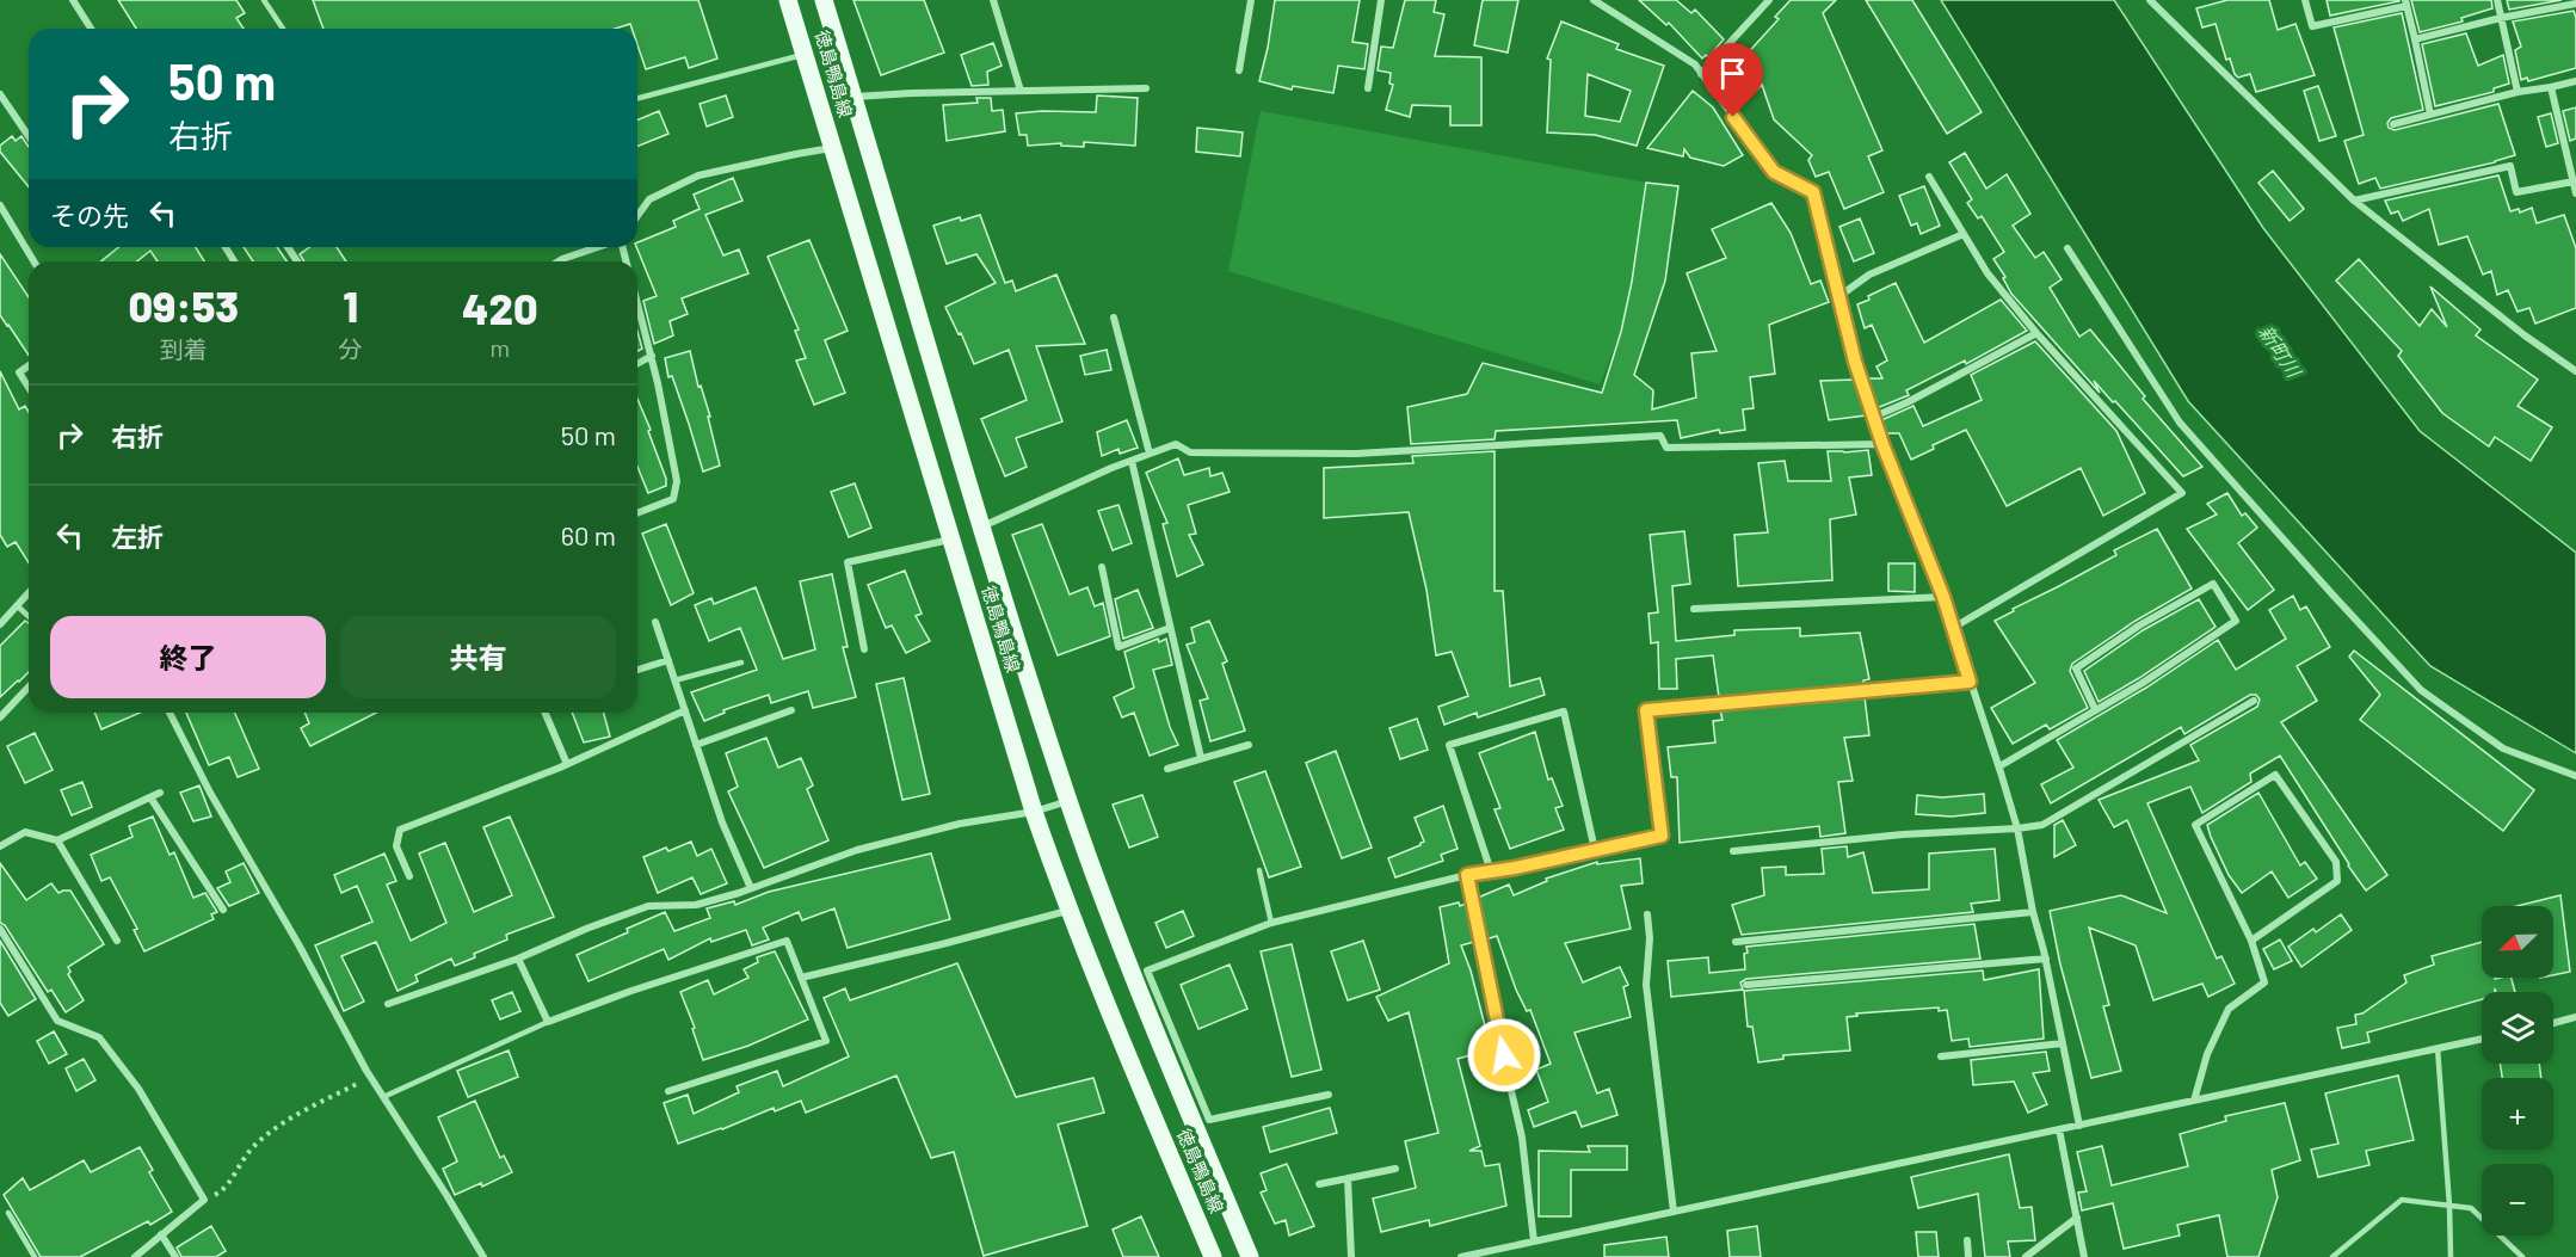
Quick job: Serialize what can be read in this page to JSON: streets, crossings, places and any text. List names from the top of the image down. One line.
{"streets":{"main road":["徳島鴨島線"]},"water":["新町川"],"north":"bottom left","page":{"turn":["50 m","右折"],"then":"その先","eta":["09:53","到着","1","分","420","m"],"list":[{"name":"右折","value":"50 m"},{"name":"左折","value":"60 m"}],"buttons":["終了","共有"],"map_buttons":["+","−"]}}
